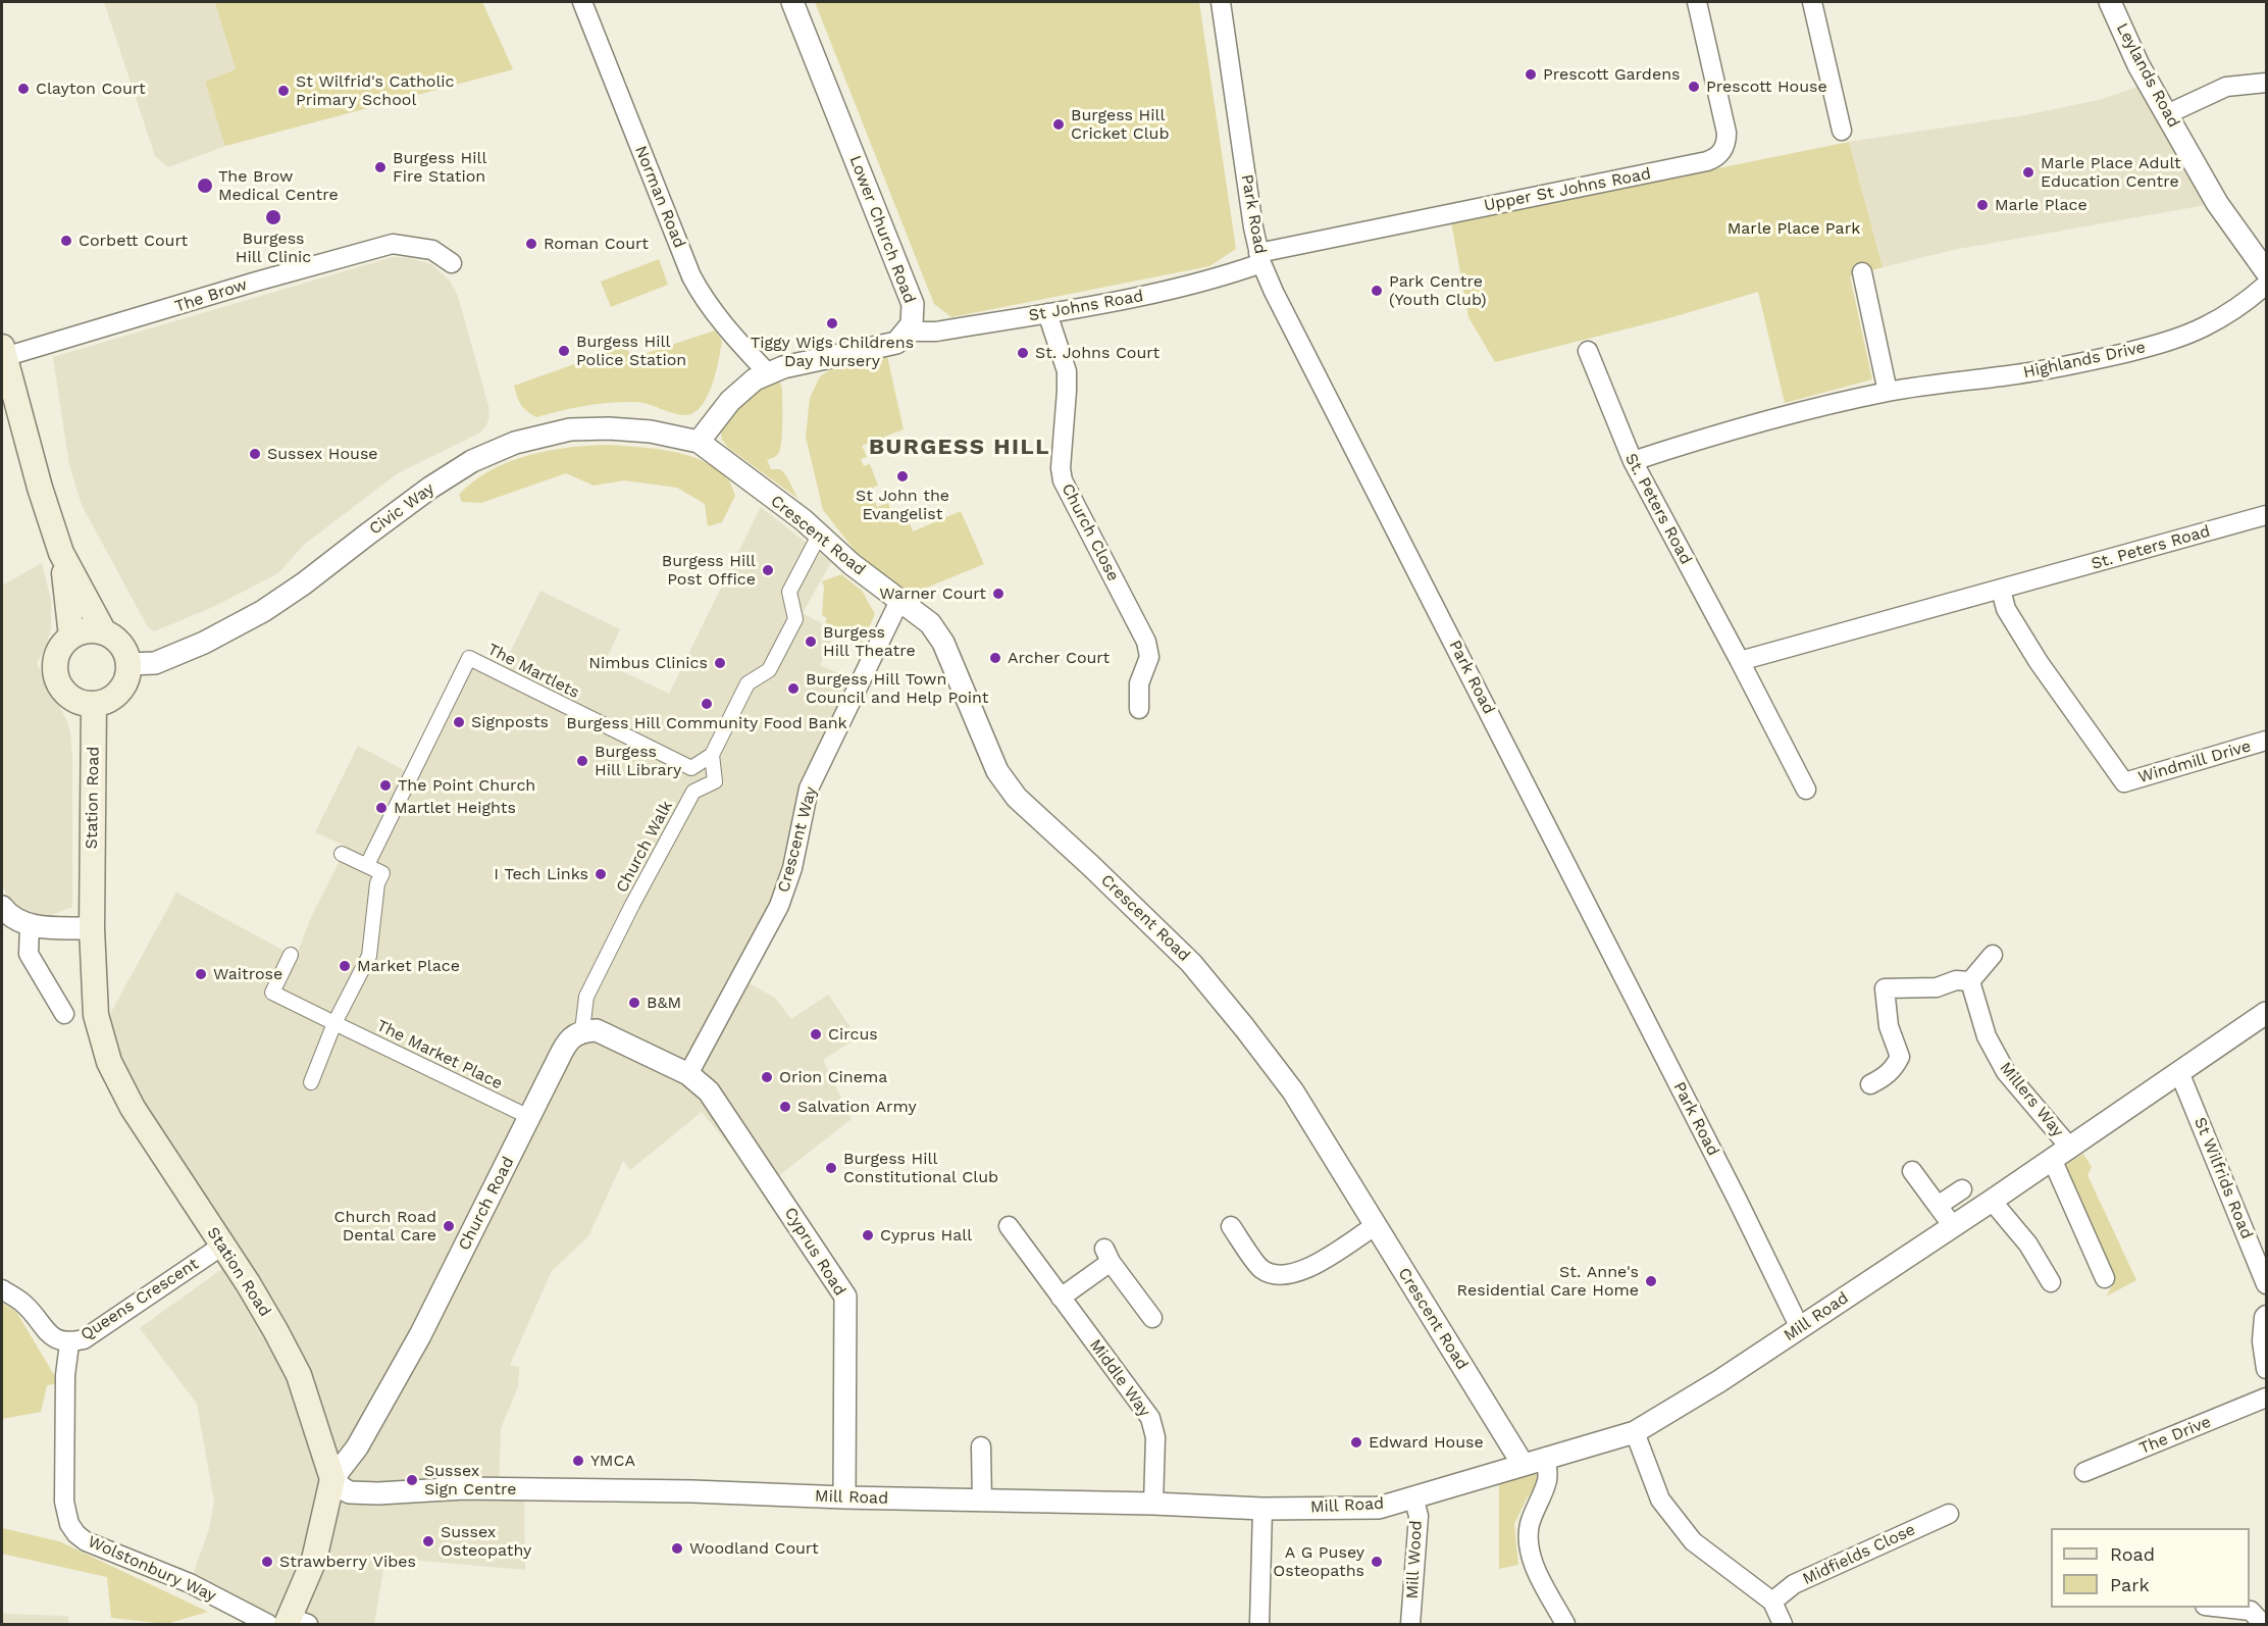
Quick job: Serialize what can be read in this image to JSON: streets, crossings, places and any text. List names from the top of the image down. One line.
{"streets":{"main road":["Station Road"],"street":["Leylands Road","Upper St Johns Road","Norman Road","Park Road","Lower Church Road","The Brow","St Johns Road","Highlands Drive","Civic Way","St. Peters Road","Church Close","Crescent Road","The Martlets","Windmill Drive","Crescent Way","Church Walk","The Market Place","Millers Way","St Wilfrids Road","Church Road","Cyprus Road","Queens Crescent","Mill Road","Middle Way","The Drive","Midfields Close","Mill Wood","Wolstonbury Way"]},"crossings":[["Upper St Johns Road","Park Road"],["Upper St Johns Road","St Johns Road"],["Park Road","St Johns Road"],["Park Road","Mill Road"],["Lower Church Road","St Johns Road"],["St Johns Road","Church Close"],["Highlands Drive","St. Peters Road"],["Civic Way","Crescent Road"],["Civic Way","Station Road"],["St. Peters Road","Windmill Drive"],["Crescent Road","Crescent Way"],["Crescent Road","Church Walk"],["Crescent Road","Mill Road"],["Station Road","Church Road"],["Station Road","Queens Crescent"],["Station Road","Mill Road"],["Crescent Way","Cyprus Road"],["Church Walk","Church Road"],["The Market Place","Church Road"],["Millers Way","Mill Road"],["St Wilfrids Road","Mill Road"],["Church Road","Mill Road"],["Cyprus Road","Mill Road"],["Queens Crescent","Wolstonbury Way"],["Mill Road","Middle Way"],["Mill Road","Mill Wood"]],"districts":["BURGESS HILL"],"parks":["Marle Place Park"],"places":["Prescott Gardens","Prescott House","Clayton Court","St Wilfrid's Catholic Primary School","Burgess Hill Cricket Club","Burgess Hill Fire Station","Marle Place Adult Education Centre","The Brow Medical Centre","Marle Place","Burgess Hill Clinic","Corbett Court","Roman Court","Park Centre (Youth Club)","Tiggy Wigs Childrens Day Nursery","Burgess Hill Police Station","St. Johns Court","Sussex House","St John the Evangelist","Burgess Hill Post Office","Warner Court","Burgess Hill Theatre","Archer Court","Nimbus Clinics","Burgess Hill Town Council and Help Point","Burgess Hill Community Food Bank","Signposts","Burgess Hill Library","The Point Church","Martlet Heights","I Tech Links","Market Place","Waitrose","B&M","Circus","Orion Cinema","Salvation Army","Burgess Hill Constitutional Club","Church Road Dental Care","Cyprus Hall","St. Anne's Residential Care Home","Edward House","YMCA","Sussex Sign Centre","Sussex Osteopathy","Woodland Court","Strawberry Vibes","A G Pusey Osteopaths"],"legend":["Road","Park"]}
